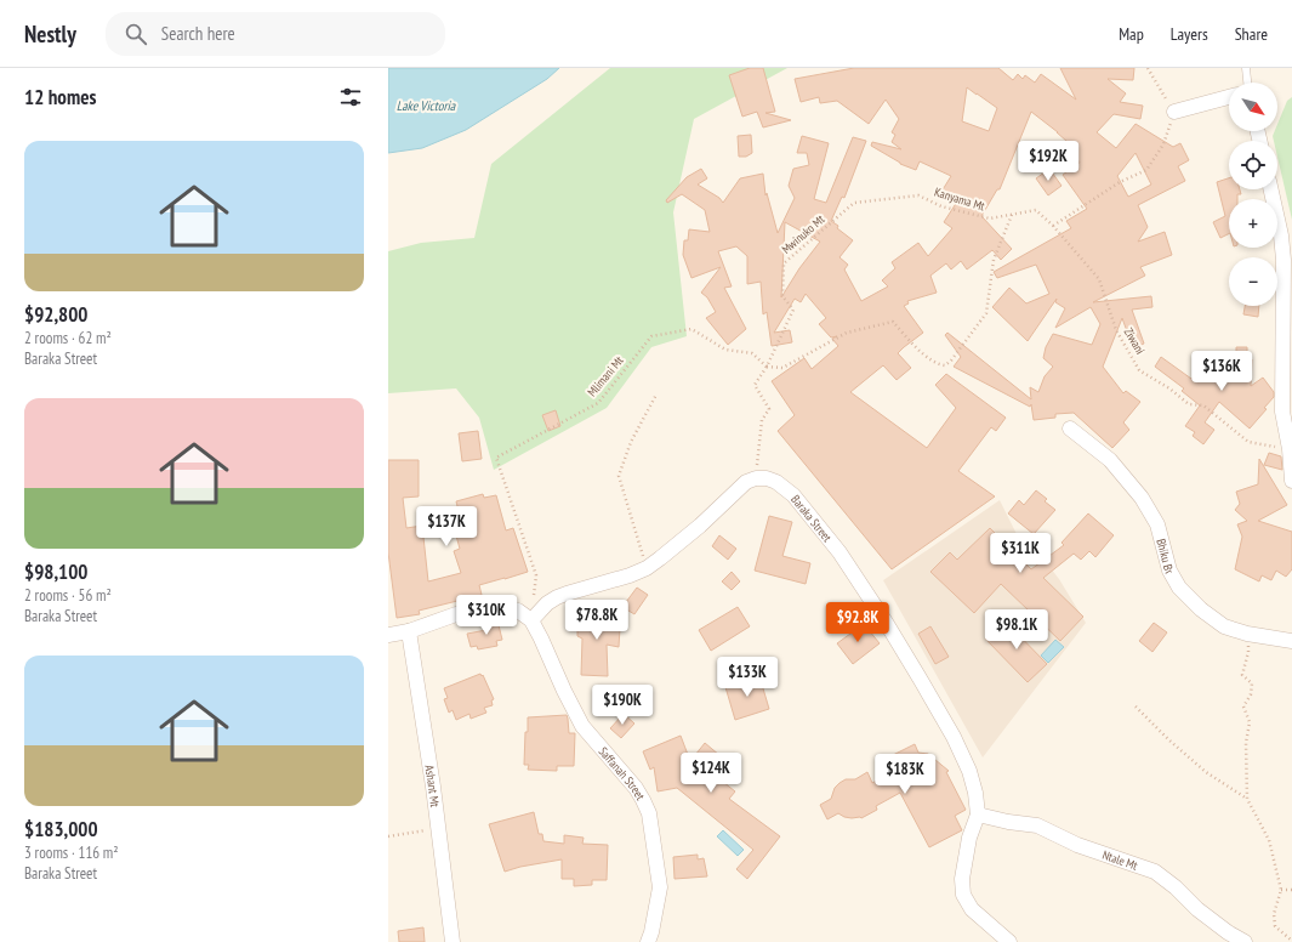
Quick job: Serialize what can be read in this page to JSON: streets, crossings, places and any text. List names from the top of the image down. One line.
{"streets":{"street":["Baraka Street","Bhiku Br","Saffanah Street","Ashant Mt","Ntale Mt"],"path":["Kanyama Mt","Mwinuko Mt","Ziwani","Mlimani Mt"]},"crossings":[["Kanyama Mt","Mwinuko Mt"],["Kanyama Mt","Ziwani"],["Mwinuko Mt","Mlimani Mt"],["Mlimani Mt","Saffanah Street"],["Baraka Street","Ntale Mt"]],"water":["Lake Victoria"],"north":"bottom right","page":{"header":"Nestly","search":"Search here","nav":["Map","Layers","Share"],"heading":"12 homes","map_buttons":["+","−"],"list":[{"name":"$92,800","note":"2 rooms · 62 m² · Baraka Street"},{"name":"$98,100","note":"2 rooms · 56 m² · Baraka Street"},{"name":"$183,000","note":"3 rooms · 116 m² · Baraka Street"}],"price":["$192K","$136K","$137K","$311K","$310K","$78.8K","$92.8K","$98.1K","$133K","$190K","$124K","$183K"]}}
